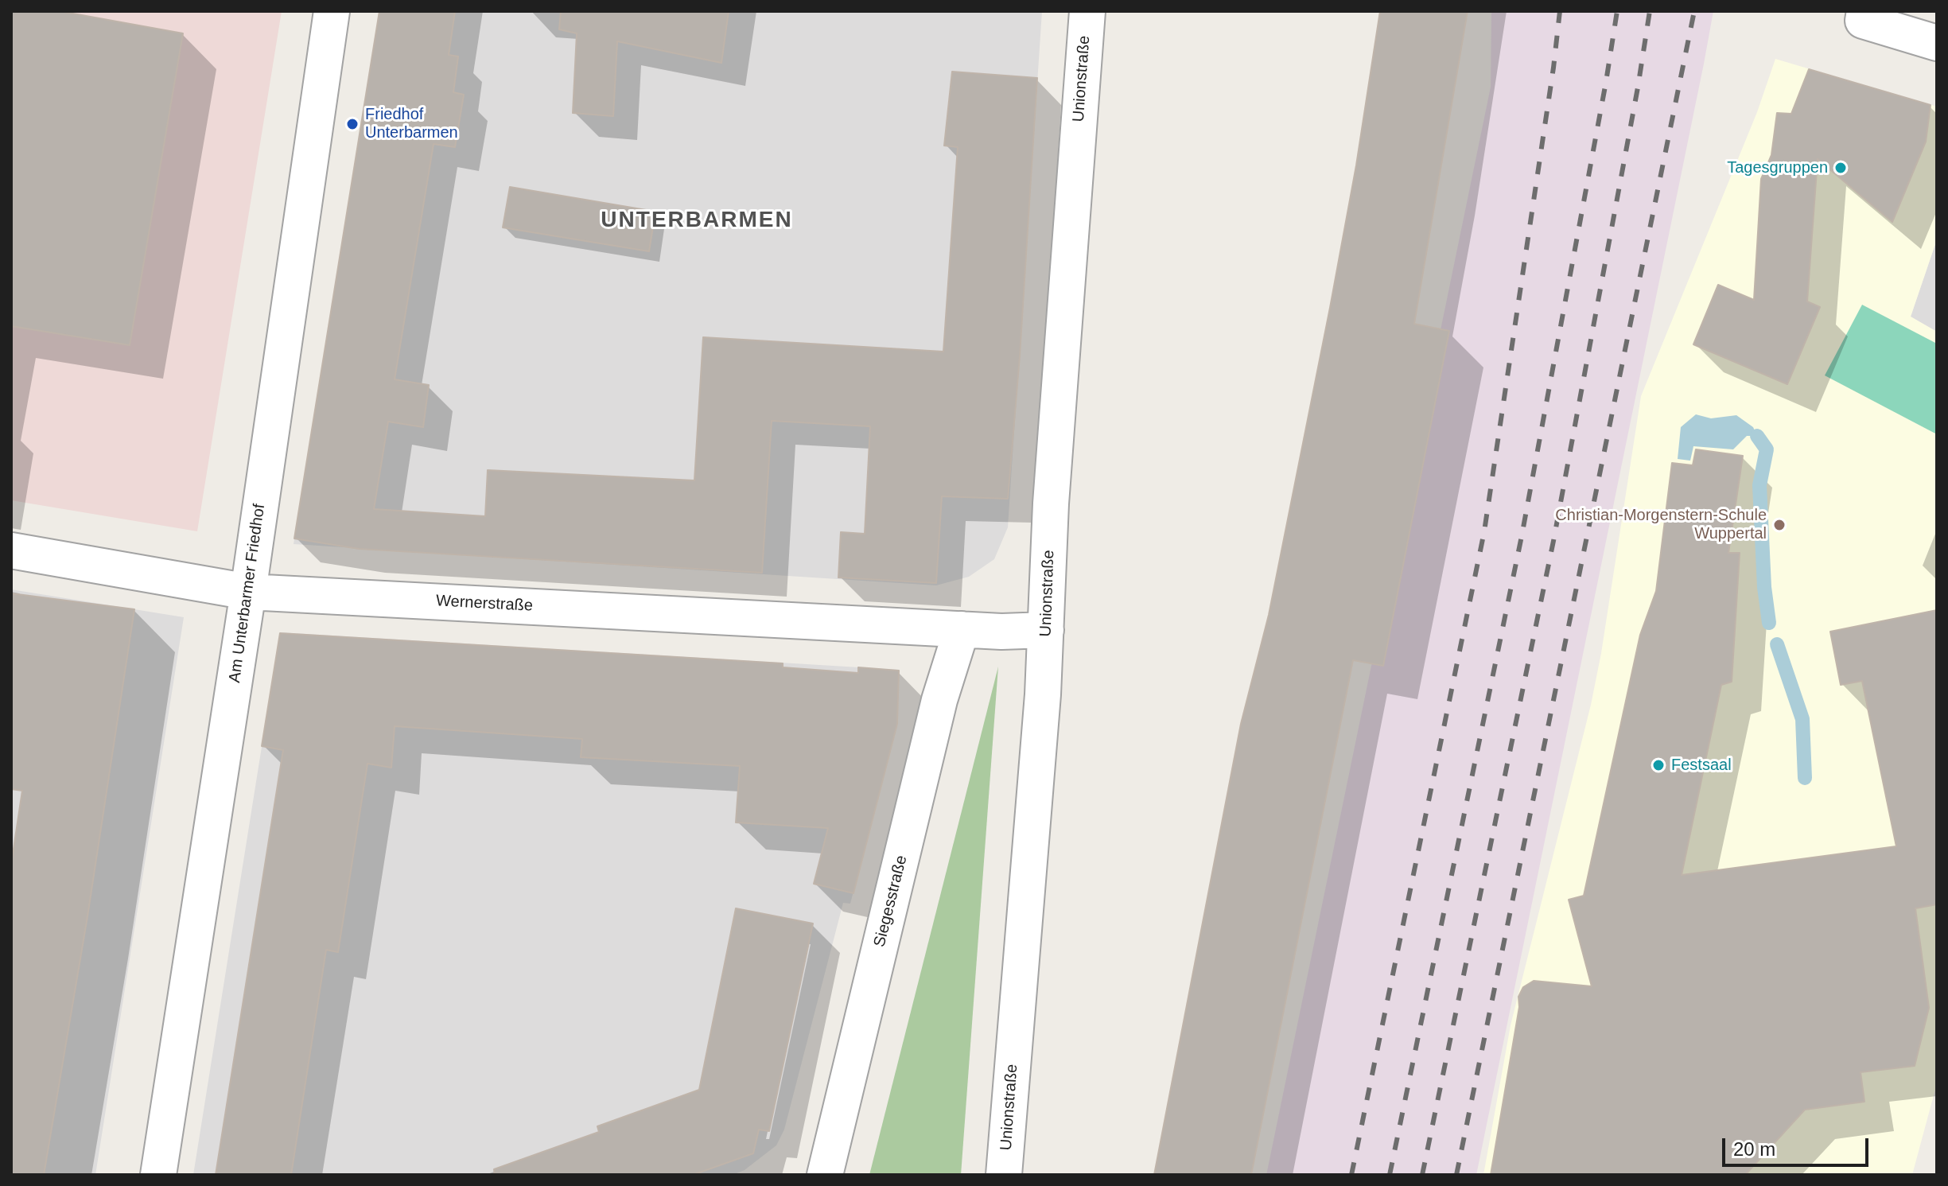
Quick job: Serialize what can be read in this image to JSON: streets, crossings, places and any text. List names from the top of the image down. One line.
{"streets":{"street":["Unionstraße","Am Unterbarmer Friedhof","Wernerstraße","Siegesstraße"]},"crossings":[["Unionstraße","Wernerstraße"],["Am Unterbarmer Friedhof","Wernerstraße"],["Wernerstraße","Siegesstraße"]],"districts":["UNTERBARMEN"],"places":["Friedhof Unterbarmen","Tagesgruppen","Christian-Morgenstern-Schule Wuppertal","Festsaal"],"scale_bar":"20 m"}
